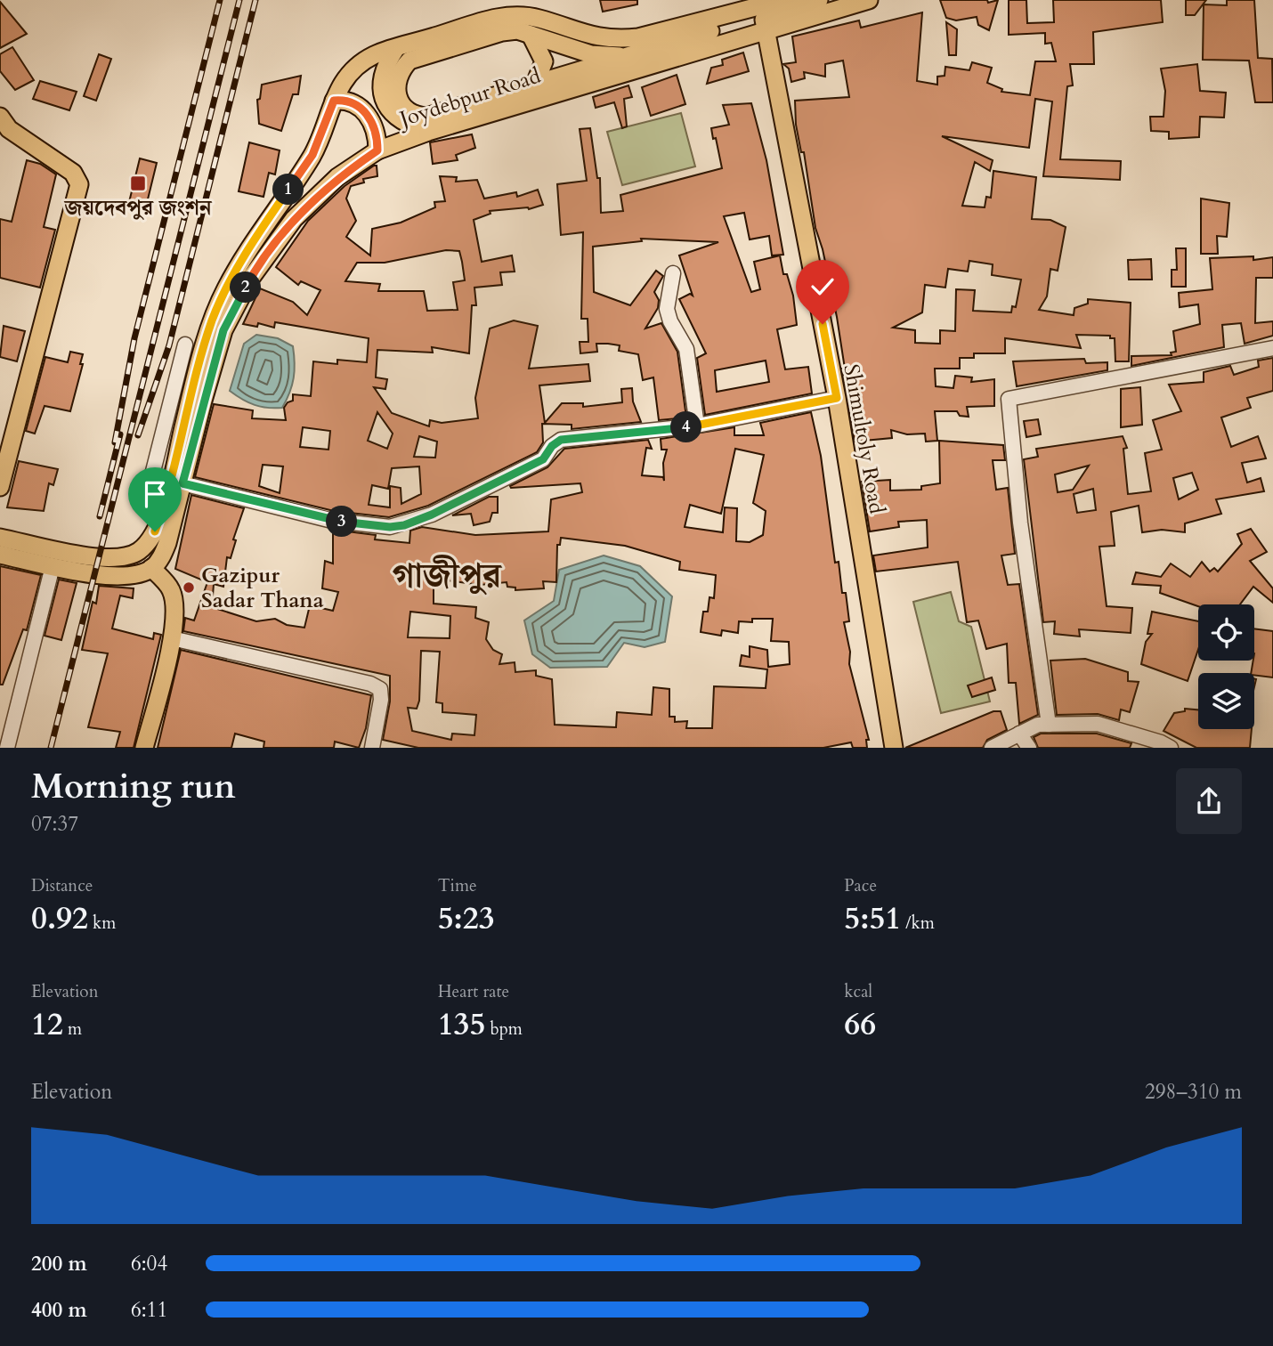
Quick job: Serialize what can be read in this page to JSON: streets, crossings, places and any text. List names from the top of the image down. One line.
{"streets":{"main road":["Joydebpur Road","Shimultoly Road"]},"crossings":[["Joydebpur Road","Shimultoly Road"]],"districts":["গাজীপুর"],"places":{"transit":["জয়দেবপুর জংশন"],"other":["Gazipur Sadar Thana"]},"page":{"pins":["1","2","4","3"],"heading":["Morning run","07:37"],"stats":[["Distance","0.92 km"],["Time","5:23"],["Pace","5:51 /km"],["Elevation","12 m"],["Heart rate","135 bpm"],["kcal","66"]],"chart":["Elevation","298–310 m"],"list":[{"name":"200 m","note":"6:04"},{"name":"400 m","note":"6:11"}]}}
